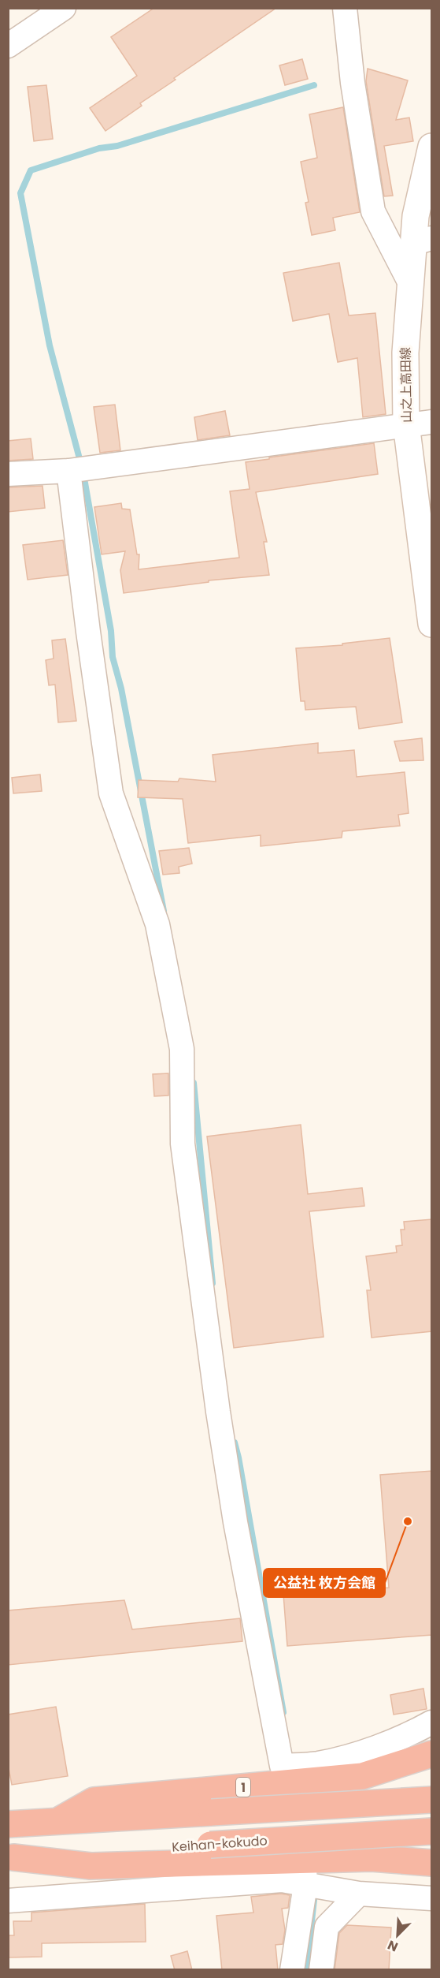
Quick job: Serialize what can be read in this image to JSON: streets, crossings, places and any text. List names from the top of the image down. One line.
{"streets":{"highway":["1","Keihan-kokudo"],"street":["山之上高田線"]},"places":["公益社 枚方会館"],"north":"bottom left"}
